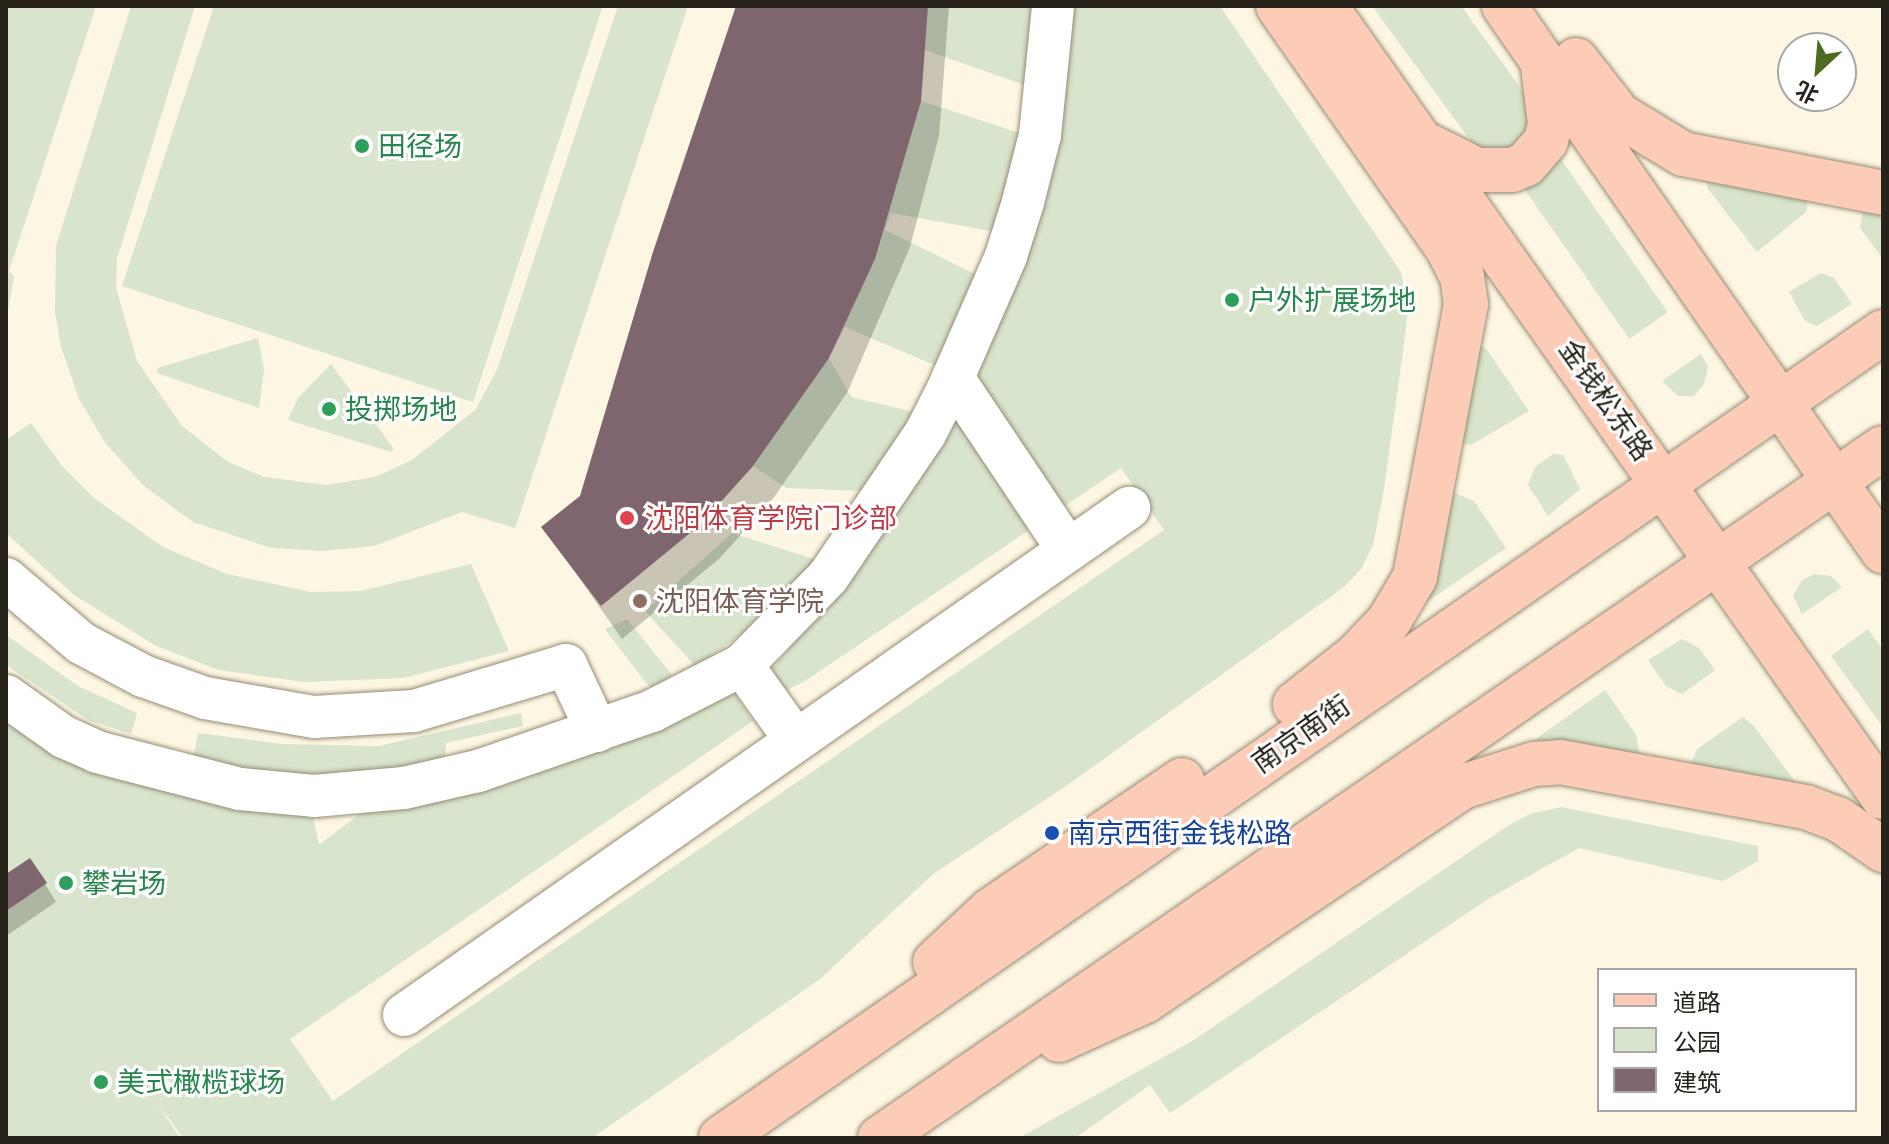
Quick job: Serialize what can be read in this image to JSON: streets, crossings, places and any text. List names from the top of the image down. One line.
{"streets":{"main road":["金钱松东路","南京南街"]},"crossings":[["金钱松东路","南京南街"]],"places":["田径场","户外扩展场地","投掷场地","沈阳体育学院门诊部","沈阳体育学院","南京西街金钱松路","攀岩场","美式橄榄球场"],"legend":["道路","公园","建筑"],"north":"bottom left"}
